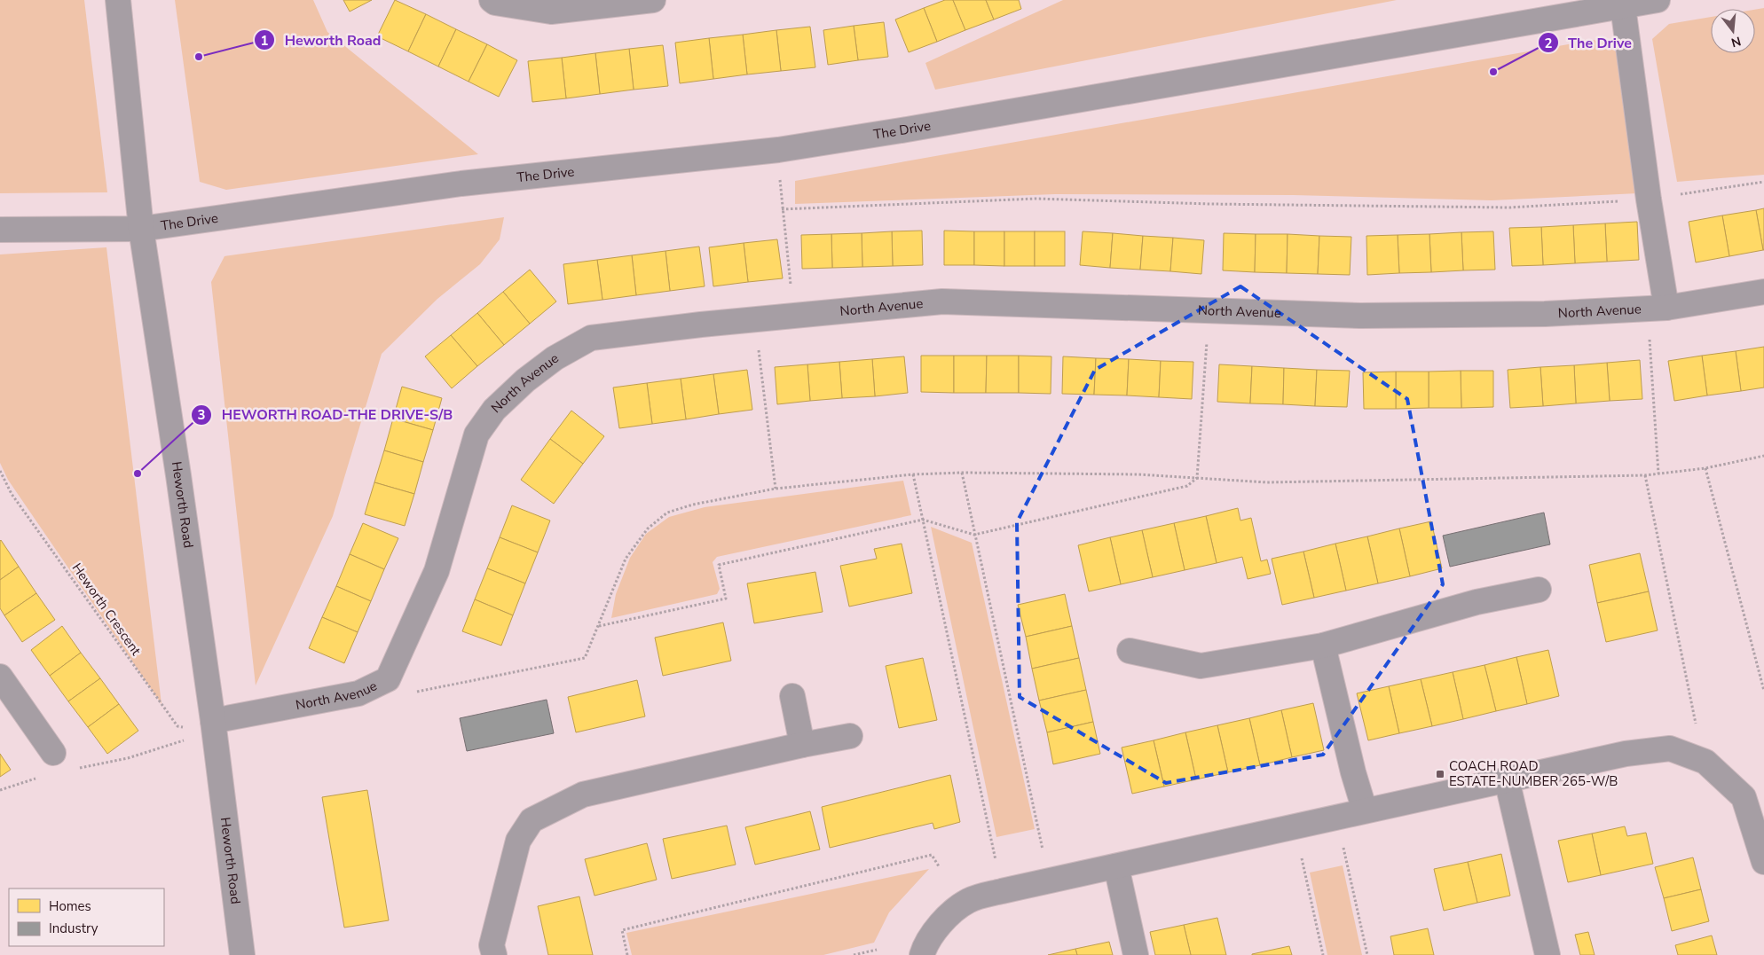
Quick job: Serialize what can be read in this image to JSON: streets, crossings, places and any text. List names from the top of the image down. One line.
{"streets":{"street":["The Drive","North Avenue","Heworth Road"],"path":["Heworth Crescent"]},"crossings":[["The Drive","Heworth Road"],["North Avenue","Heworth Road"],["North Avenue","Heworth Crescent"],["Heworth Road","Heworth Crescent"]],"places":{"other":["Heworth Road","The Drive","HEWORTH ROAD-THE DRIVE-S/B"],"transit":["COACH ROAD ESTATE-NUMBER 265-W/B"]},"legend":["Homes","Industry"],"north":"bottom"}
